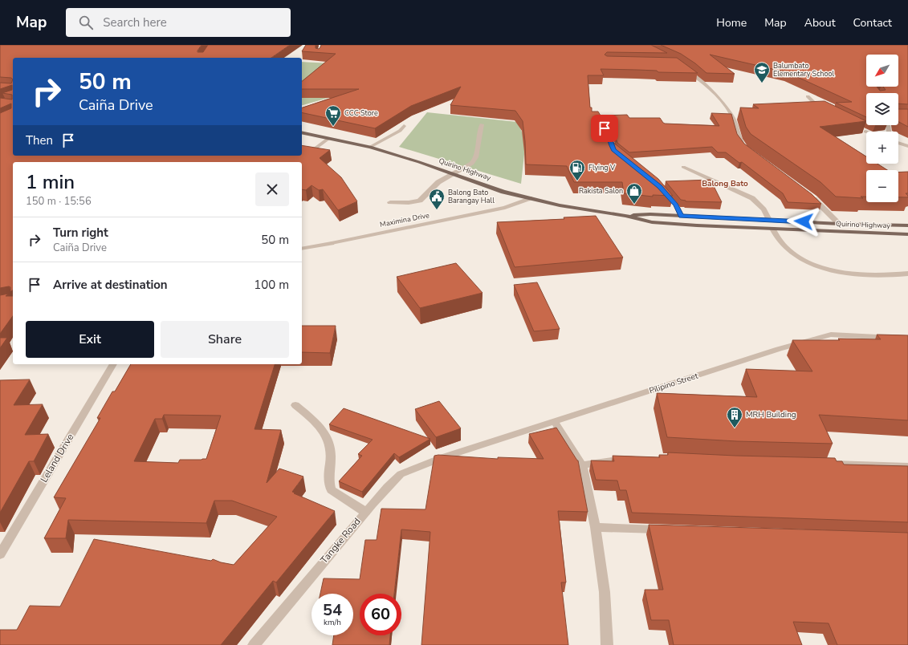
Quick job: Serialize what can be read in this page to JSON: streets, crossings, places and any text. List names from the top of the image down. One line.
{"streets":{"main road":["Quirino Highway"],"street":["Maximina Drive","Pilipino Street","Leland Drive","Tangke Road"]},"crossings":[["Quirino Highway","Maximina Drive"],["Pilipino Street","Tangke Road"]],"districts":["Balong Bato"],"places":{"school or university":["Balumbato Elementary School"],"supermarket":["CCC Store"],"fuel station":["Flying V"],"shop":["Rakista Salon"],"public building":["Balong Bato Barangay Hall"],"building":["MRH Building"]},"north":"bottom left","page":{"header":"Map","search":"Search here","nav":["Home","Map","About","Contact"],"map_buttons":["+","−"],"turn":["50 m","Caiña Drive"],"then":"Then","heading":["1 min","150 m · 15:56"],"list":[{"name":"Turn right","note":"Caiña Drive","value":"50 m"},{"name":"Arrive at destination","value":"100 m"}],"buttons":["Exit","Share"],"speed":"54 km/h","limit":"60"}}
